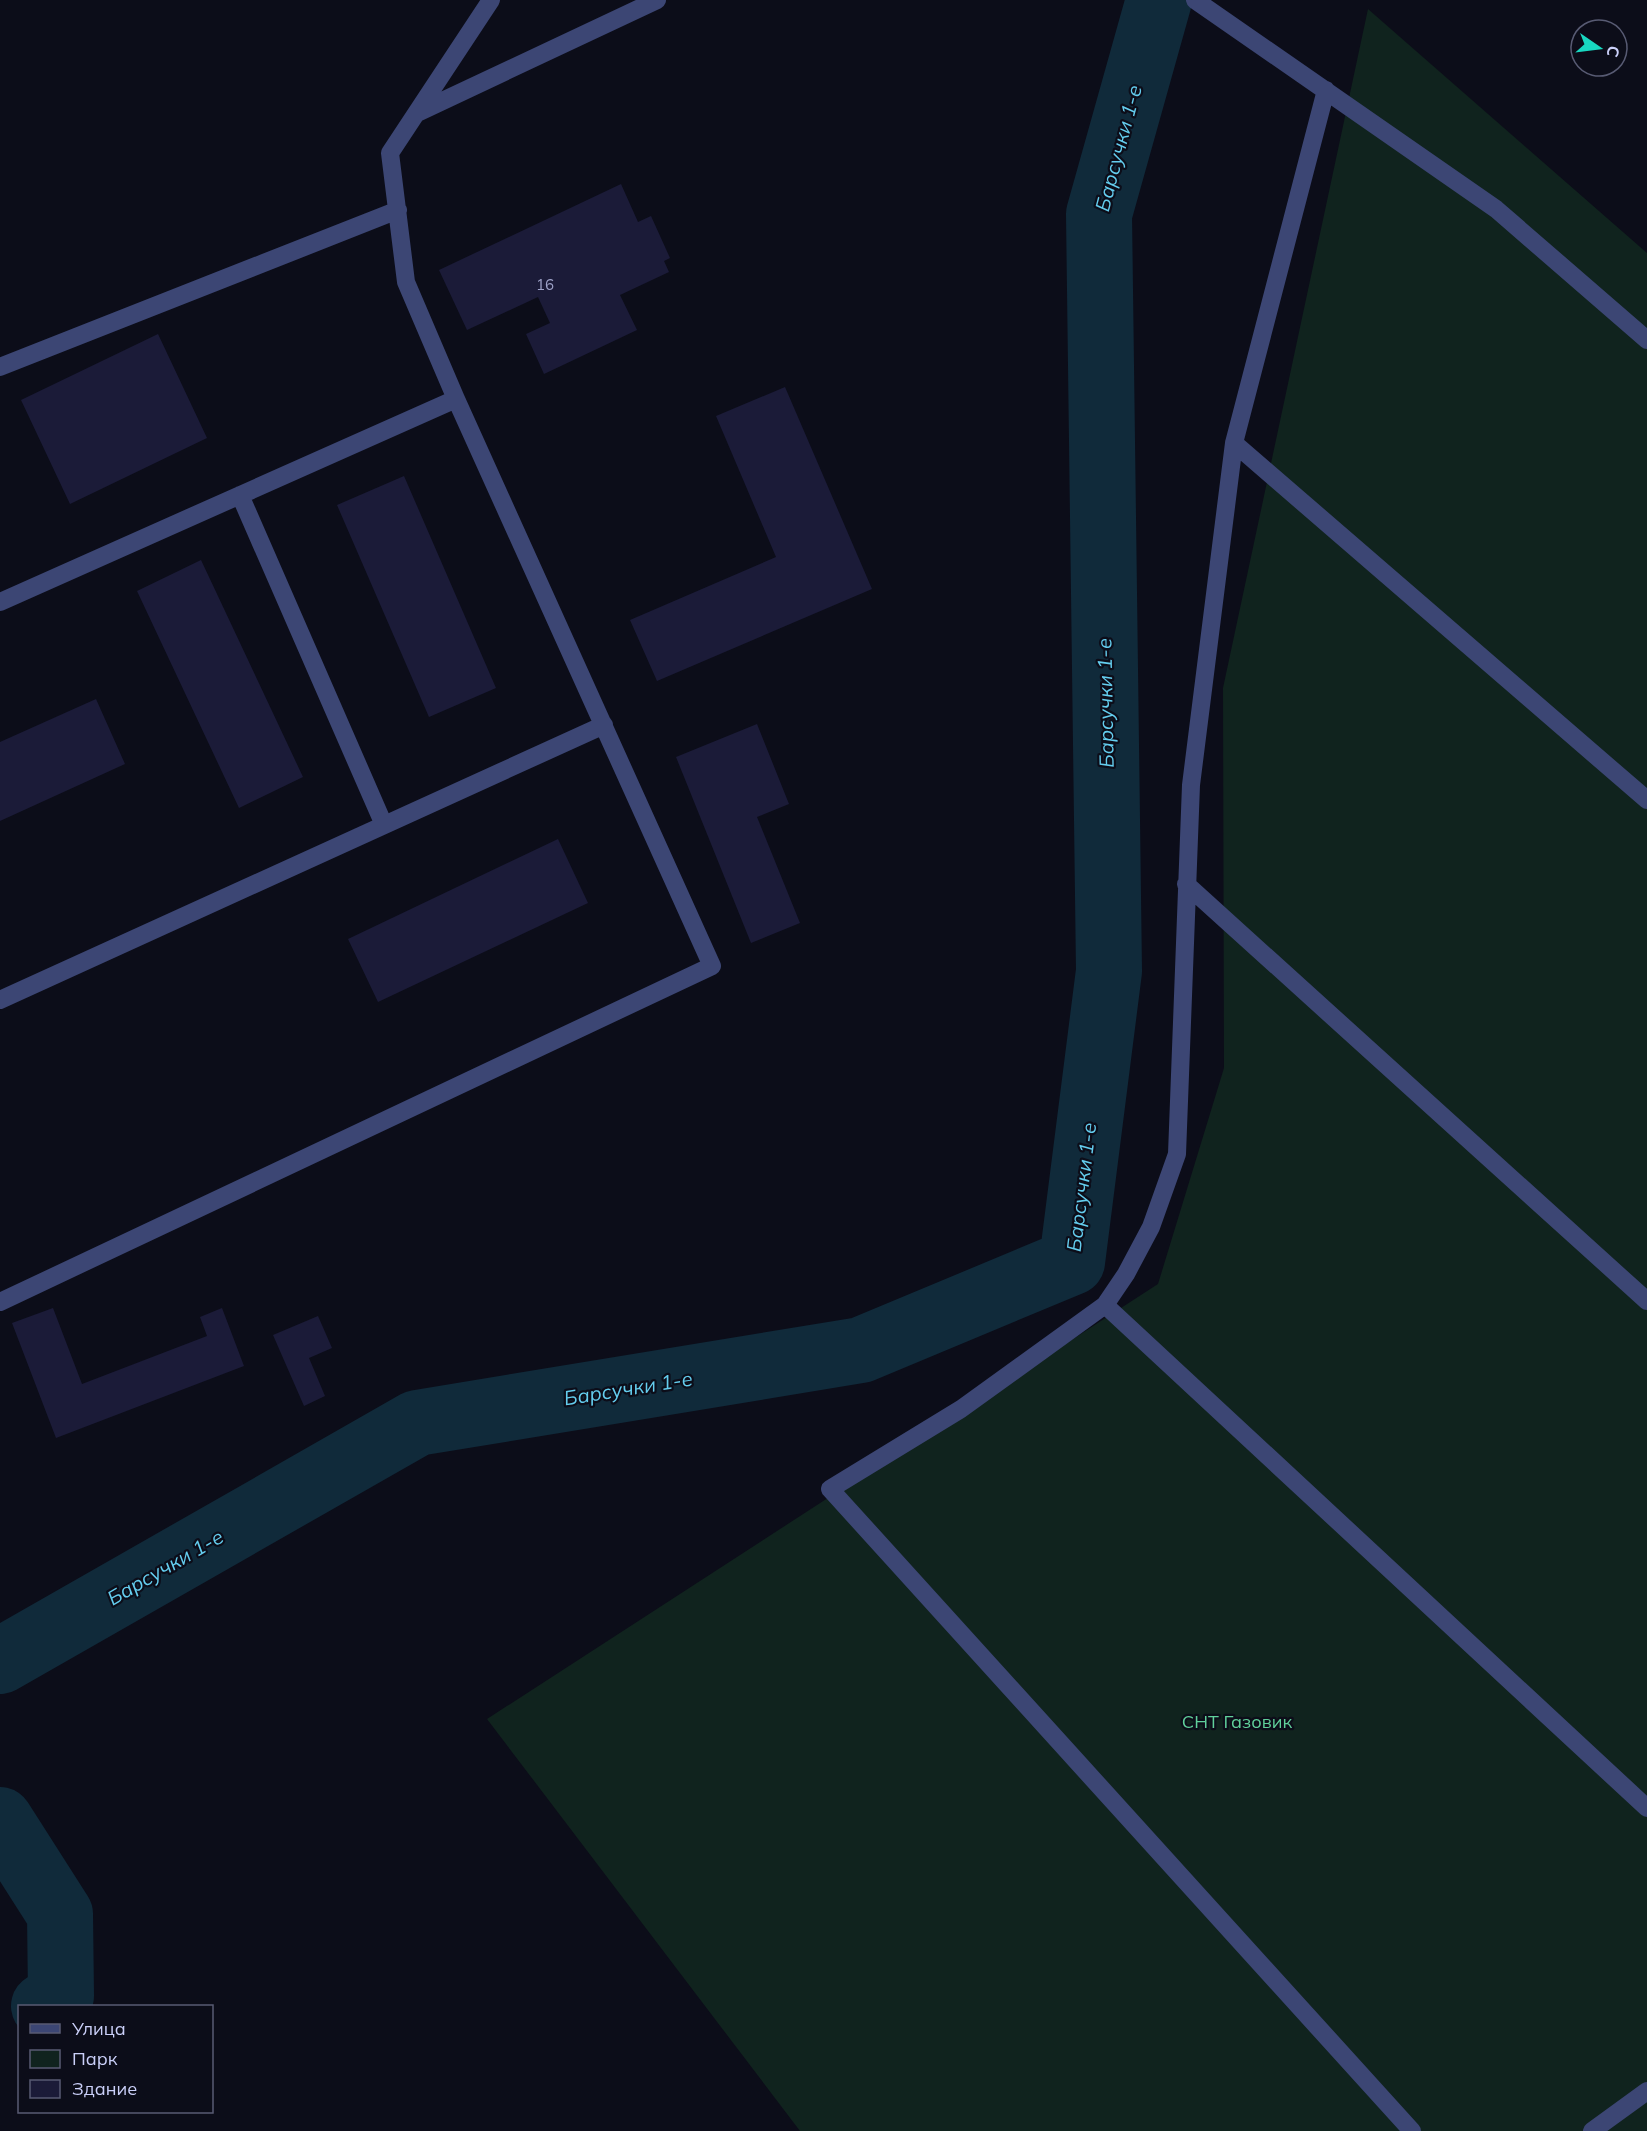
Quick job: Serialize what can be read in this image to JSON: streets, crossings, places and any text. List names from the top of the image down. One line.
{"water":["Барсучки 1-е"],"parks":["СНТ Газовик"],"house_numbers":["16"],"legend":["Улица","Парк","Здание"],"north":"right"}
